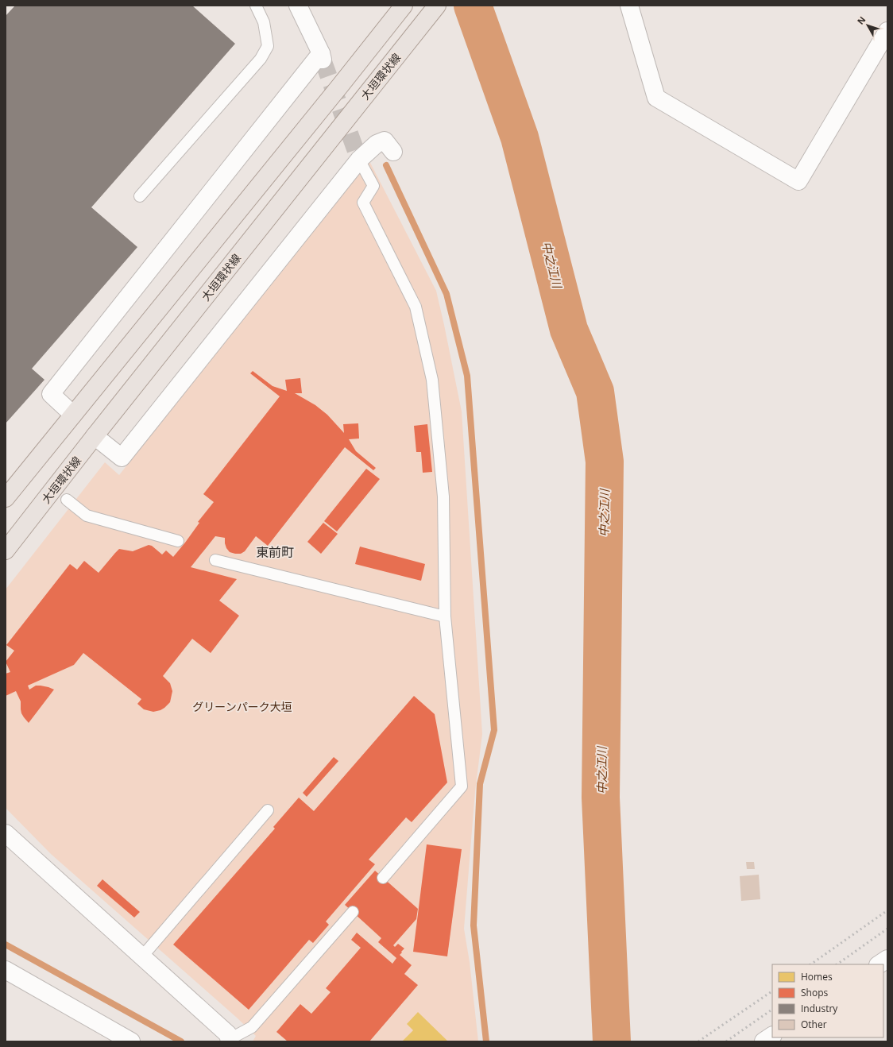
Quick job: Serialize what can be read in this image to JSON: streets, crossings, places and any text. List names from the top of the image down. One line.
{"streets":{"main road":["大垣環状線"]},"districts":["東前町"],"water":["中之江川"],"parks":["グリーンパーク大垣"],"legend":["Homes","Shops","Industry","Other"],"north":"top left"}
